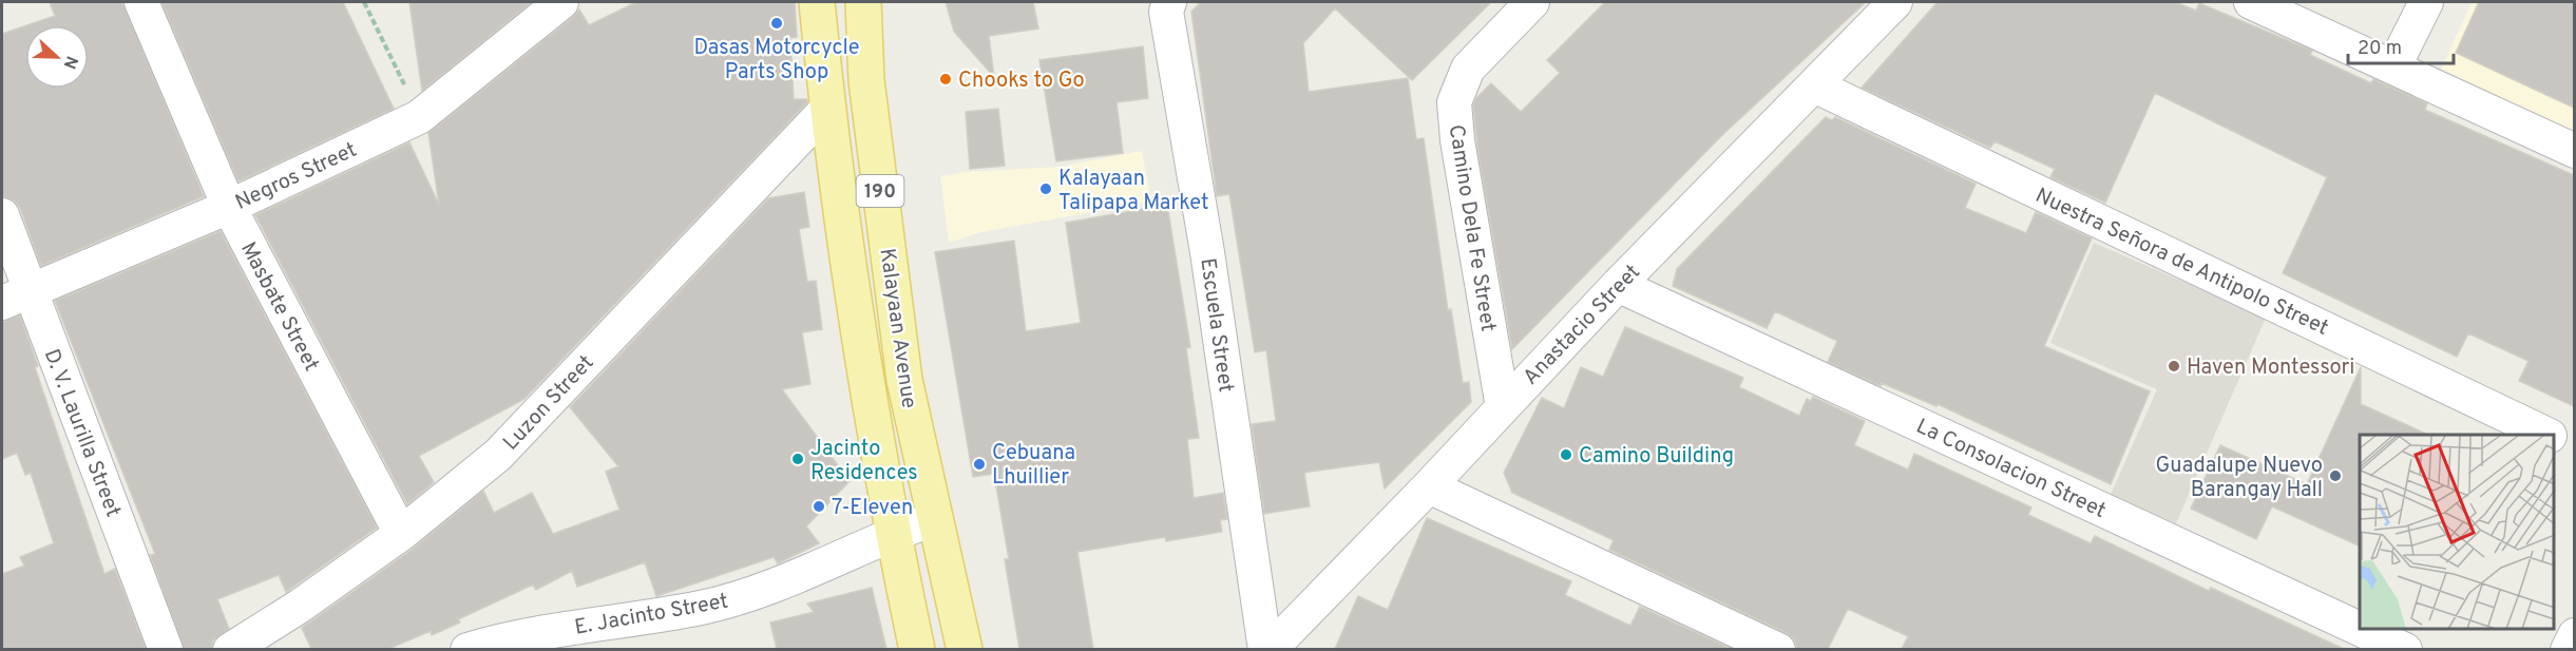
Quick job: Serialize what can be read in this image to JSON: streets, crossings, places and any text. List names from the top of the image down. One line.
{"streets":{"main road":["190","Kalayaan Avenue"],"street":["Negros Street","Camino Dela Fe Street","Nuestra Señora de Antipolo Street","Masbate Street","Anastacio Street","Escuela Street","Luzon Street","D. V. Laurilla Street","La Consolacion Street","E. Jacinto Street"]},"crossings":[["Negros Street","Masbate Street"],["Negros Street","D. V. Laurilla Street"],["Camino Dela Fe Street","Anastacio Street"],["Nuestra Señora de Antipolo Street","Anastacio Street"],["Masbate Street","Luzon Street"],["Anastacio Street","Escuela Street"],["Anastacio Street","La Consolacion Street"],["Kalayaan Avenue","Luzon Street"],["Kalayaan Avenue","E. Jacinto Street"]],"places":["Dasas Motorcycle Parts Shop","Chooks to Go","Kalayaan Talipapa Market","Haven Montessori","Camino Building","Jacinto Residences","Cebuana Lhuillier","Guadalupe Nuevo Barangay Hall","7-Eleven"],"scale_bar":"20 m","north":"right"}
